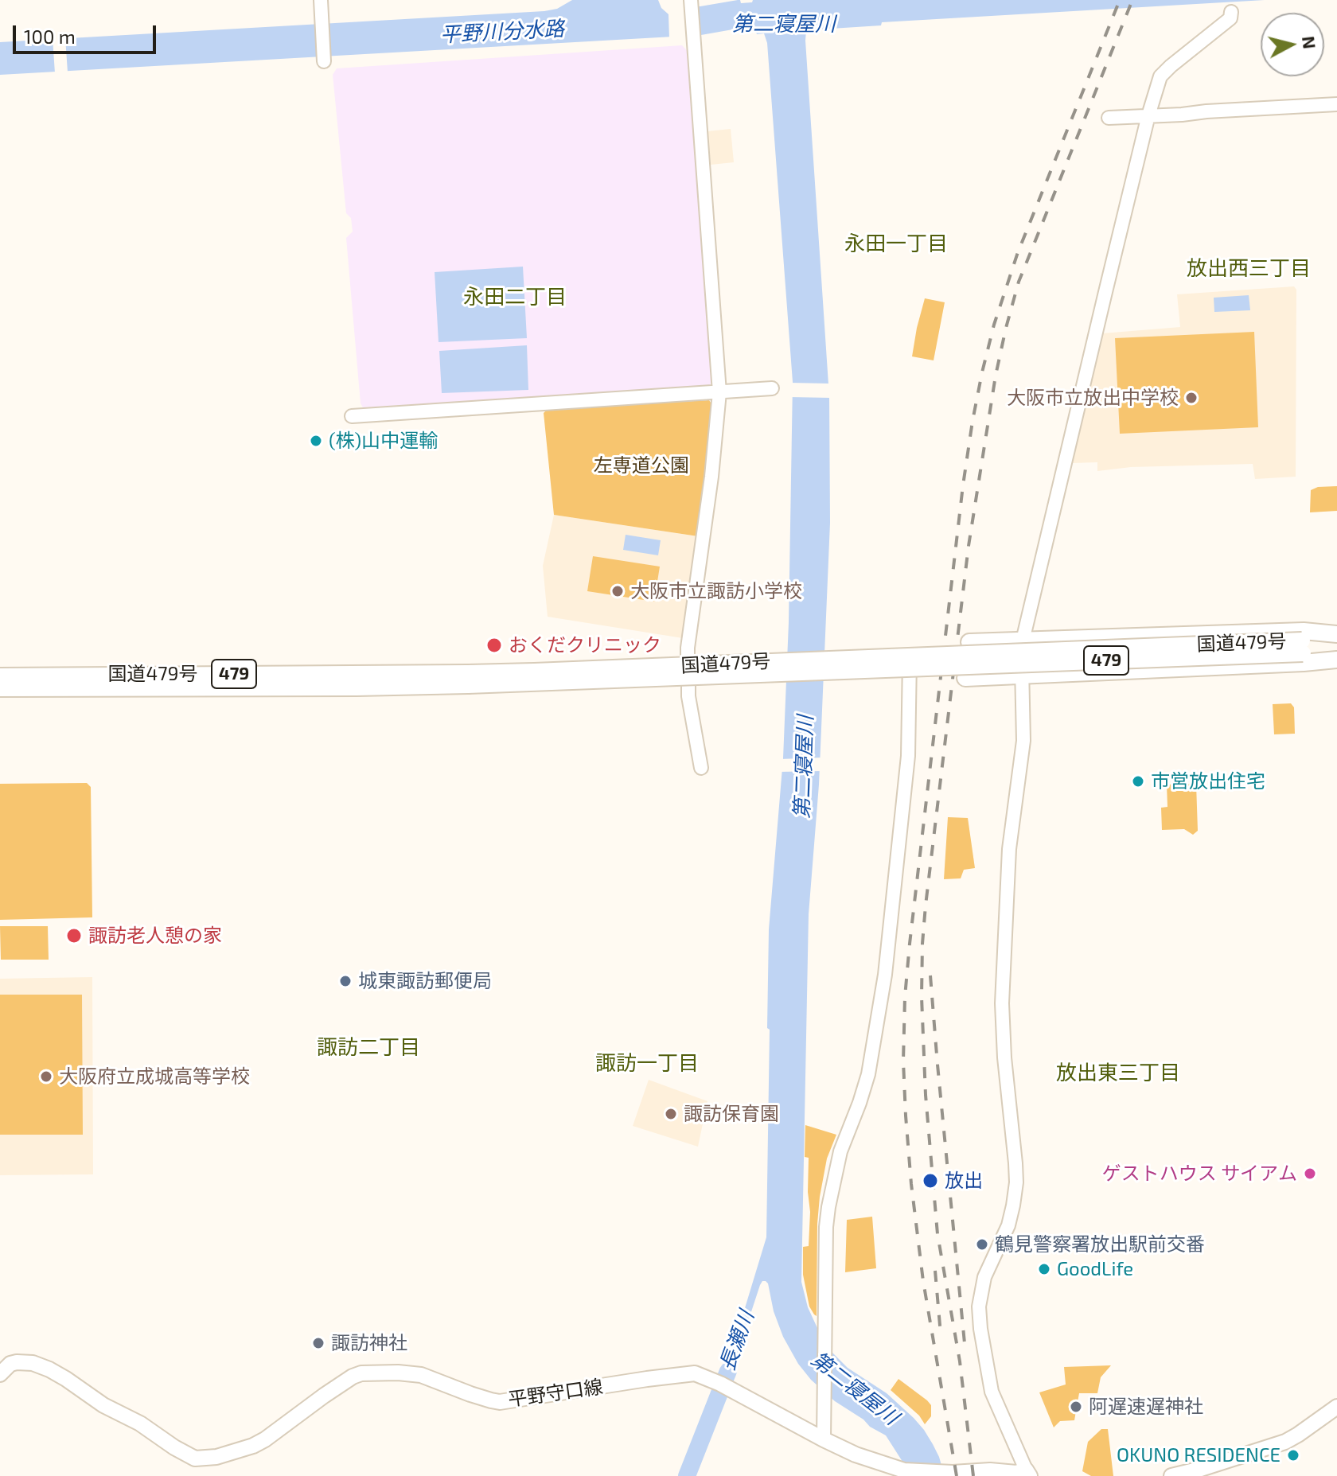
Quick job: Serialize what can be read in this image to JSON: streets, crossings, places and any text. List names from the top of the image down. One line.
{"streets":{"highway":["国道479号","479"],"main road":["平野守口線"]},"districts":["永田一丁目","放出西三丁目","永田二丁目","諏訪二丁目","諏訪一丁目","放出東三丁目"],"water":["第二寝屋川","平野川分水路","長瀬川"],"parks":["左専道公園"],"places":["大阪市立放出中学校","(株)山中運輸","大阪市立諏訪小学校","おくだクリニック","市営放出住宅","諏訪老人憩の家","城東諏訪郵便局","大阪府立成城高等学校","諏訪保育園","ゲストハウス サイアム","放出","鶴見警察署放出駅前交番","GoodLife","諏訪神社","阿遅速遅神社","OKUNO RESIDENCE"],"scale_bar":"100 m","north":"right"}
